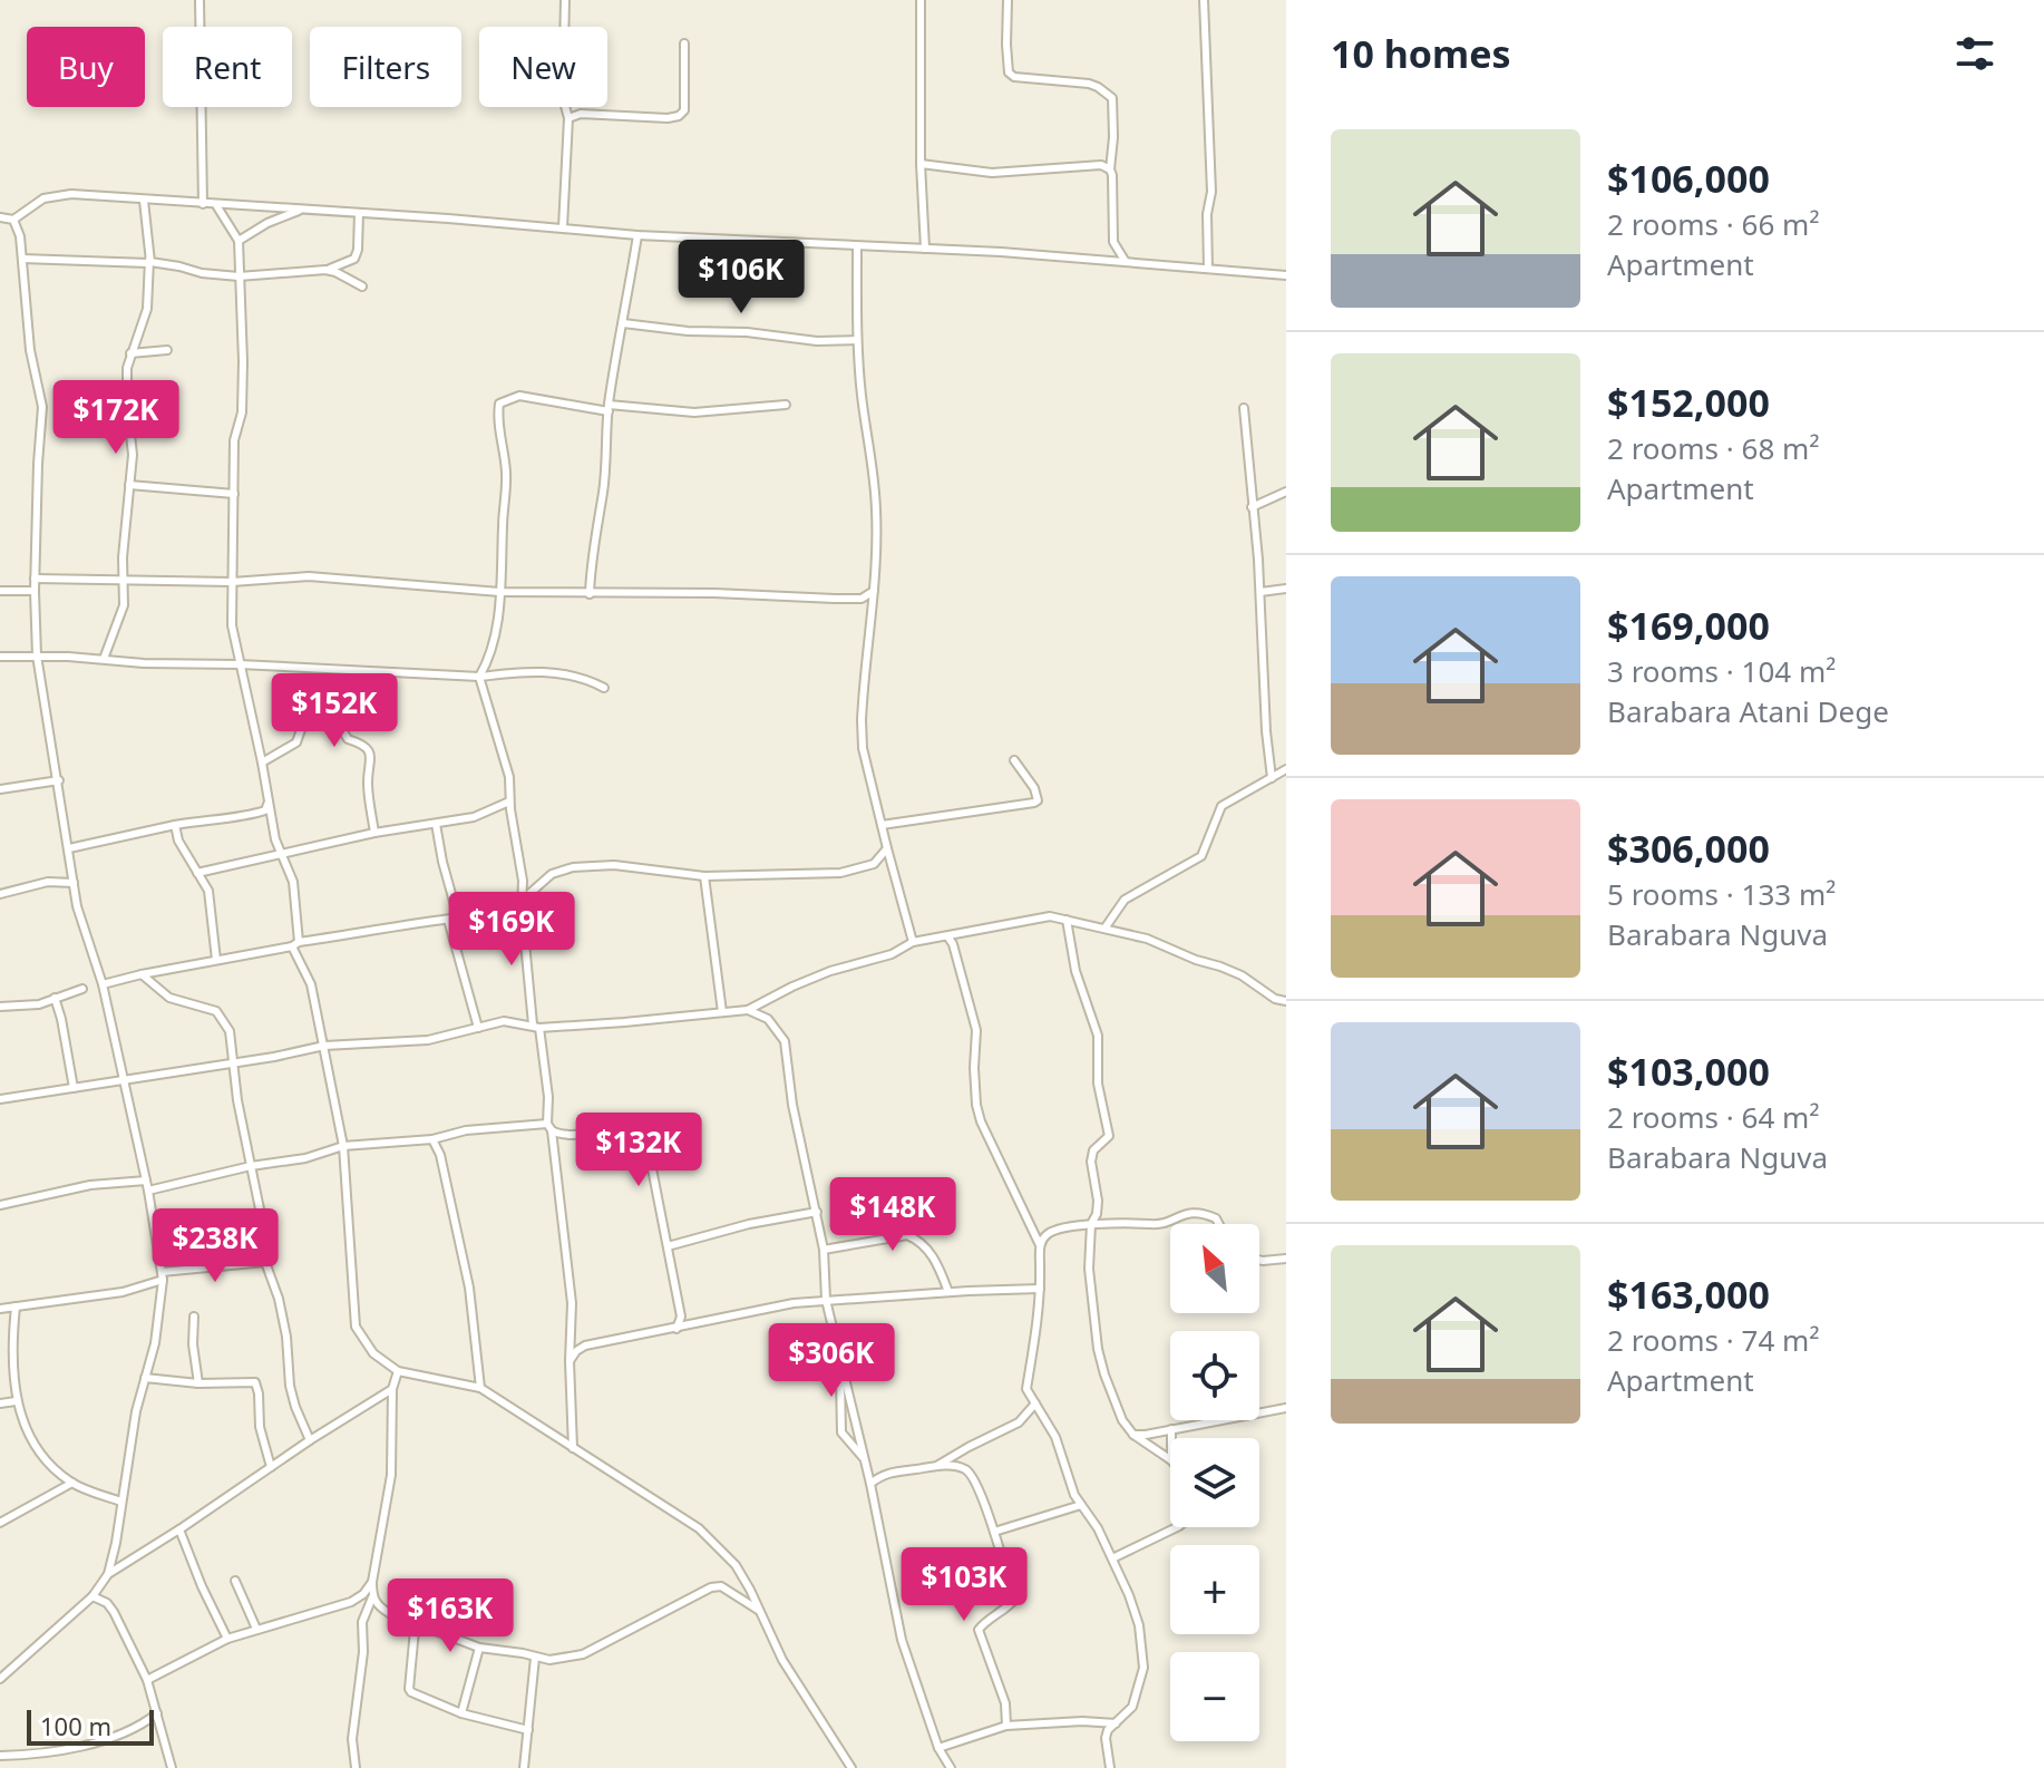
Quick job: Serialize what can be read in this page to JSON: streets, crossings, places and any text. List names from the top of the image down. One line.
{"scale_bar":"100 m","north":"top left","page":{"heading":"10 homes","chip":["Buy","Rent","Filters","New"],"list":[{"name":"$106,000","note":"2 rooms · 66 m² · Apartment"},{"name":"$152,000","note":"2 rooms · 68 m² · Apartment"},{"name":"$169,000","note":"3 rooms · 104 m² · Barabara Atani Dege"},{"name":"$306,000","note":"5 rooms · 133 m² · Barabara Nguva"},{"name":"$103,000","note":"2 rooms · 64 m² · Barabara Nguva"},{"name":"$163,000","note":"2 rooms · 74 m² · Apartment"}],"price":["$106K","$172K","$152K","$169K","$132K","$148K","$238K","$306K","$103K","$163K"],"map_buttons":["+","−"],"scale":"100 m"}}
